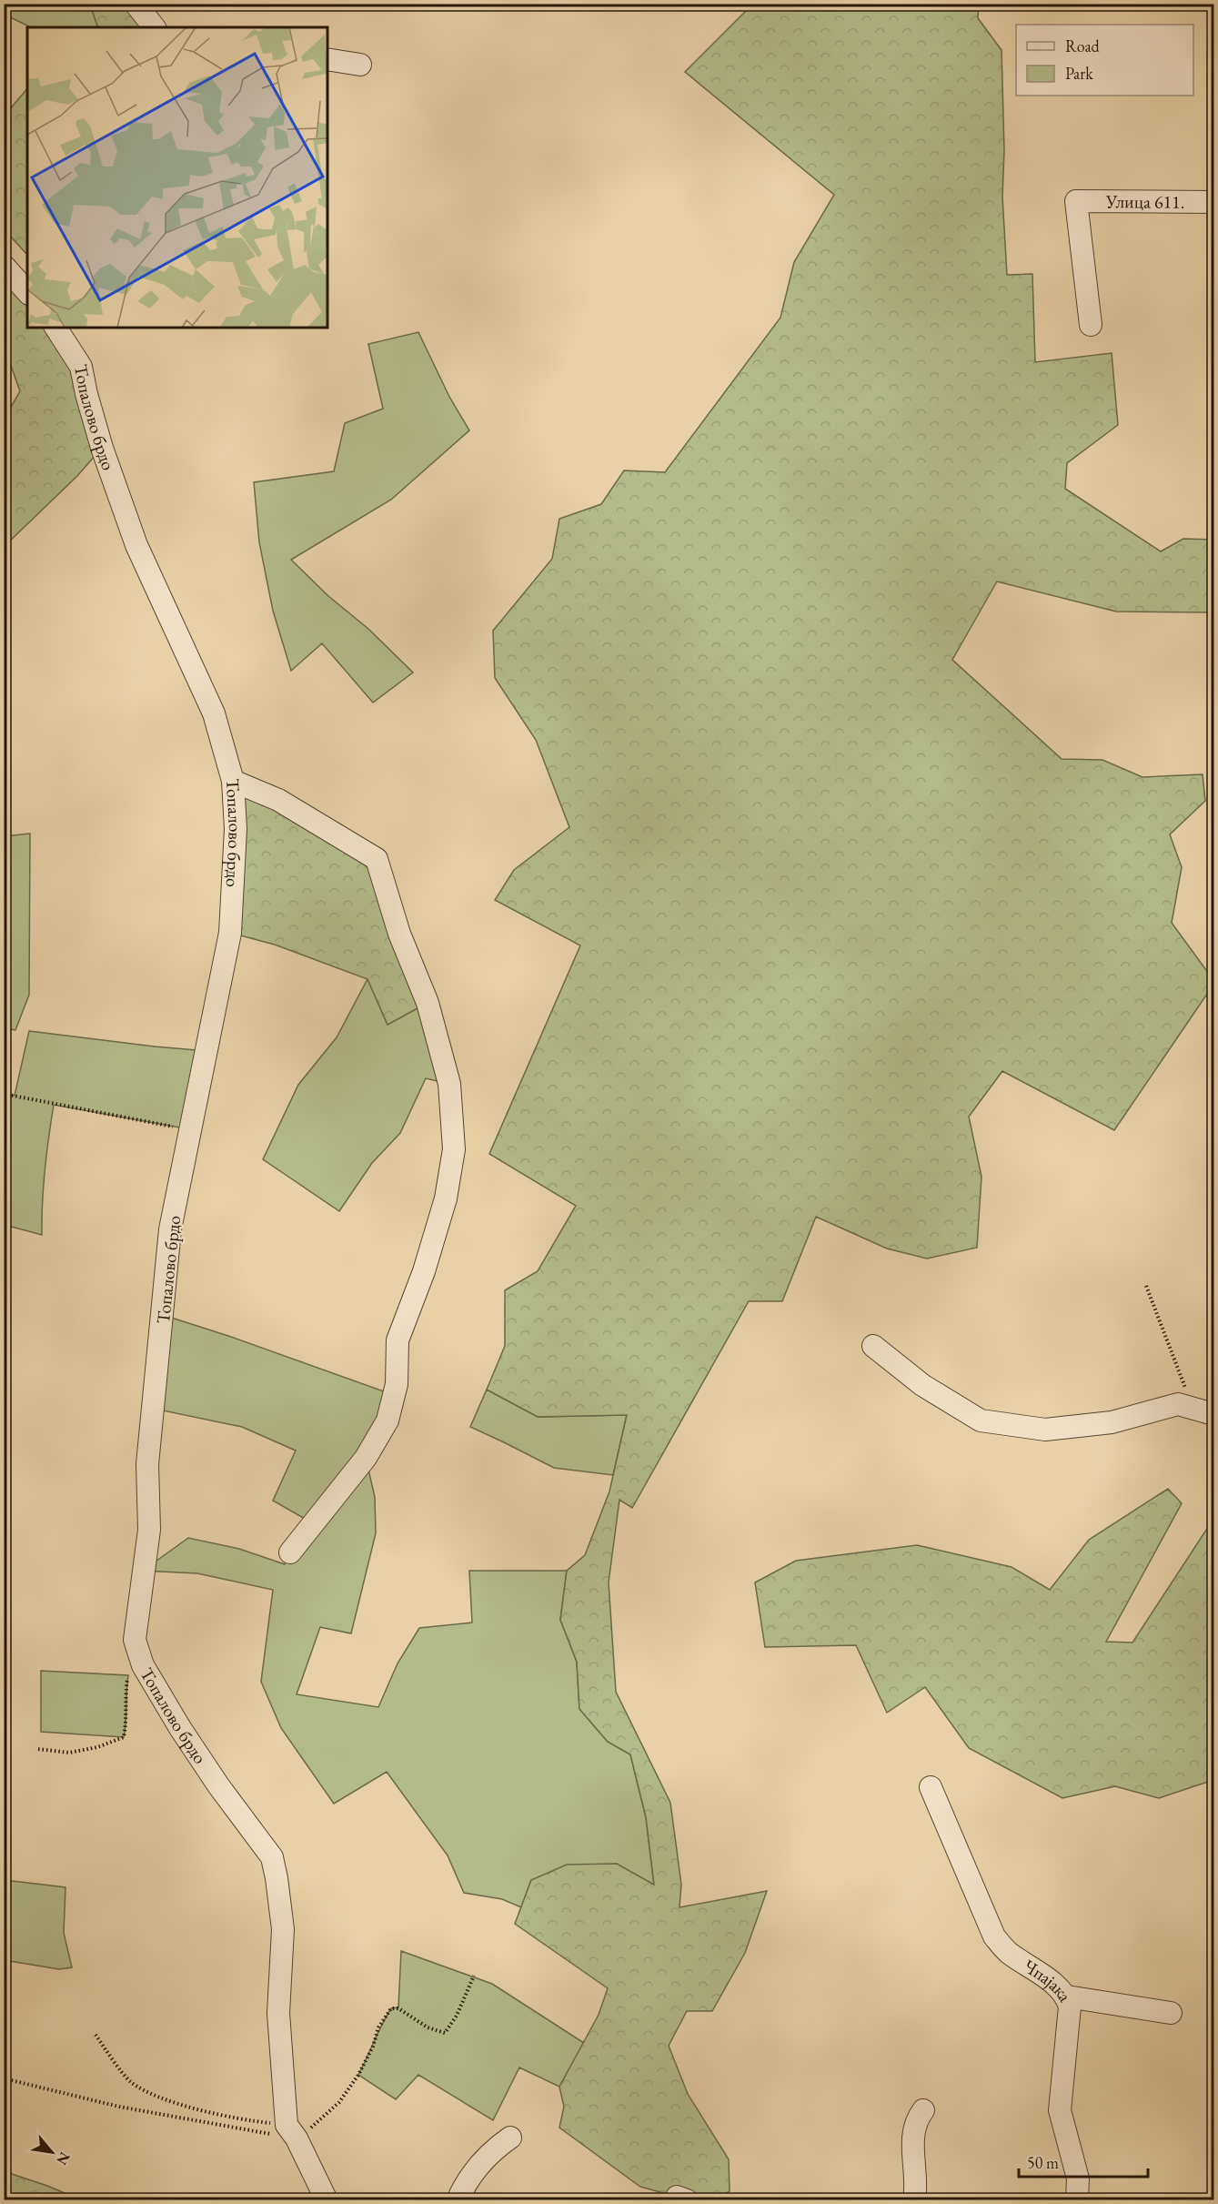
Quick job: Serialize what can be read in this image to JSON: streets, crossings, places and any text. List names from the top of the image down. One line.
{"streets":{"street":["Улица 611.","Топалово брдо","Чпајака"]},"legend":["Road","Park"],"scale_bar":"50 m","north":"bottom right"}
